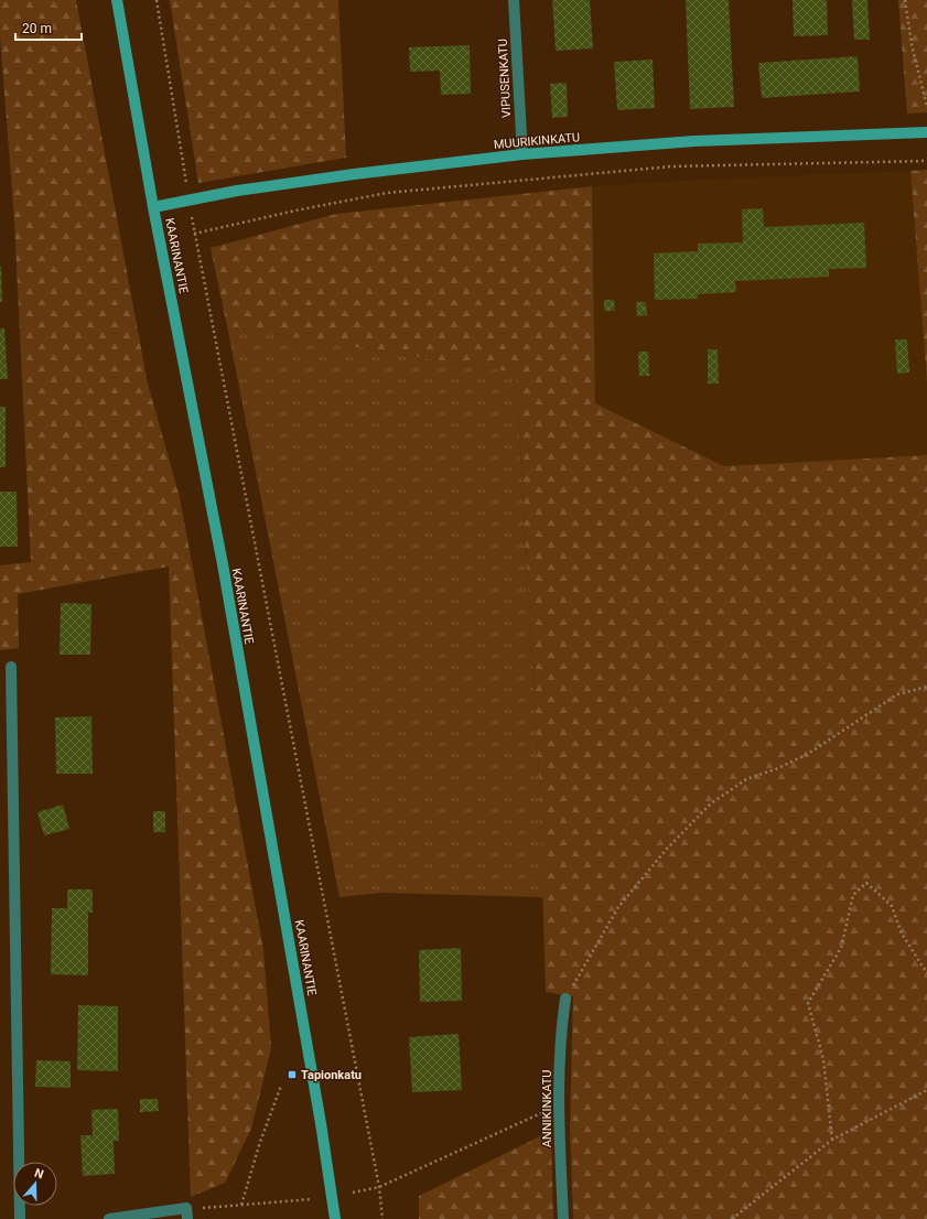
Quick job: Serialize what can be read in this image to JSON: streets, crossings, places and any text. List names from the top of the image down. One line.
{"streets":{"main road":["MUURIKINKATU","KAARINANTIE"],"street":["VIPUSENKATU","ANNIKINKATU"]},"crossings":[["VIPUSENKATU","MUURIKINKATU"],["MUURIKINKATU","KAARINANTIE"]],"places":{"transit":["Tapionkatu"]},"scale_bar":"20 m","north":"top"}
